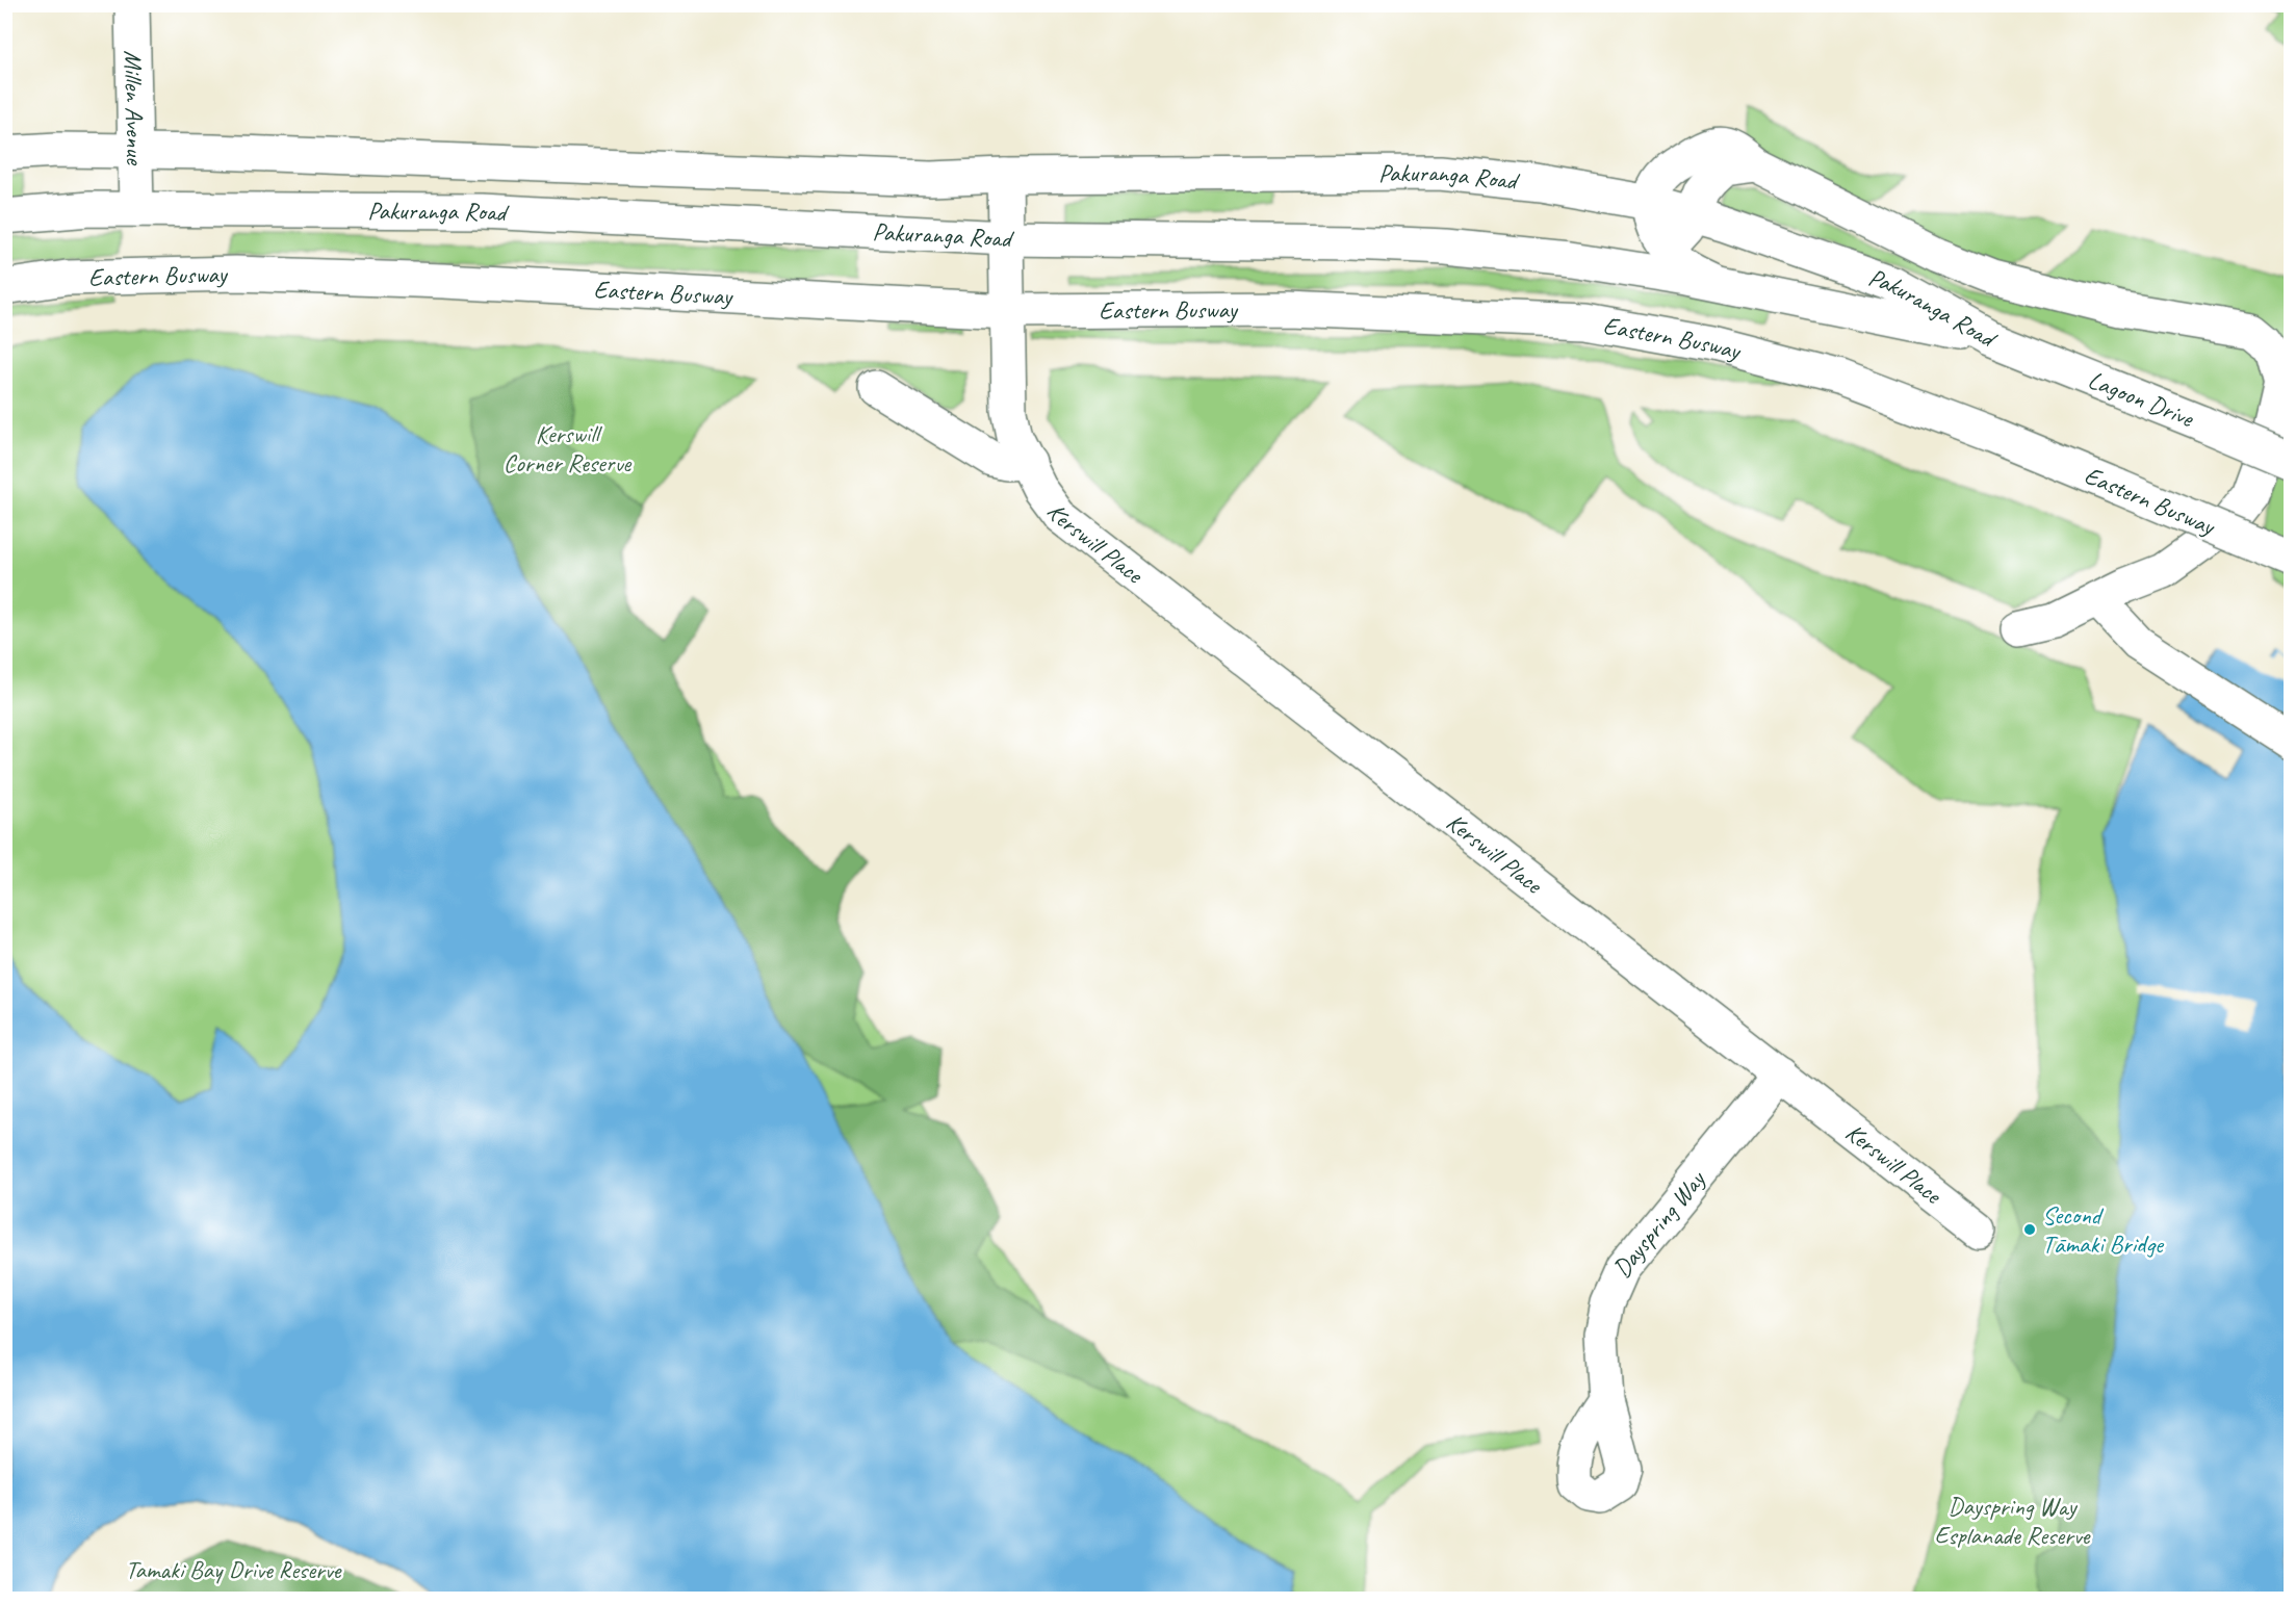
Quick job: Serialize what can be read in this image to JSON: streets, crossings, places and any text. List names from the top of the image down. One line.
{"streets":{"main road":["Millen Avenue","Pakuranga Road","Eastern Busway","Lagoon Drive","Kerswill Place","Dayspring Way"]},"crossings":[["Millen Avenue","Pakuranga Road"],["Pakuranga Road","Lagoon Drive"],["Pakuranga Road","Kerswill Place"],["Eastern Busway","Kerswill Place"],["Kerswill Place","Dayspring Way"]],"parks":["Kerswill Corner Reserve","Dayspring Way Esplanade Reserve","Tamaki Bay Drive Reserve"],"places":["Second Tāmaki Bridge"]}
